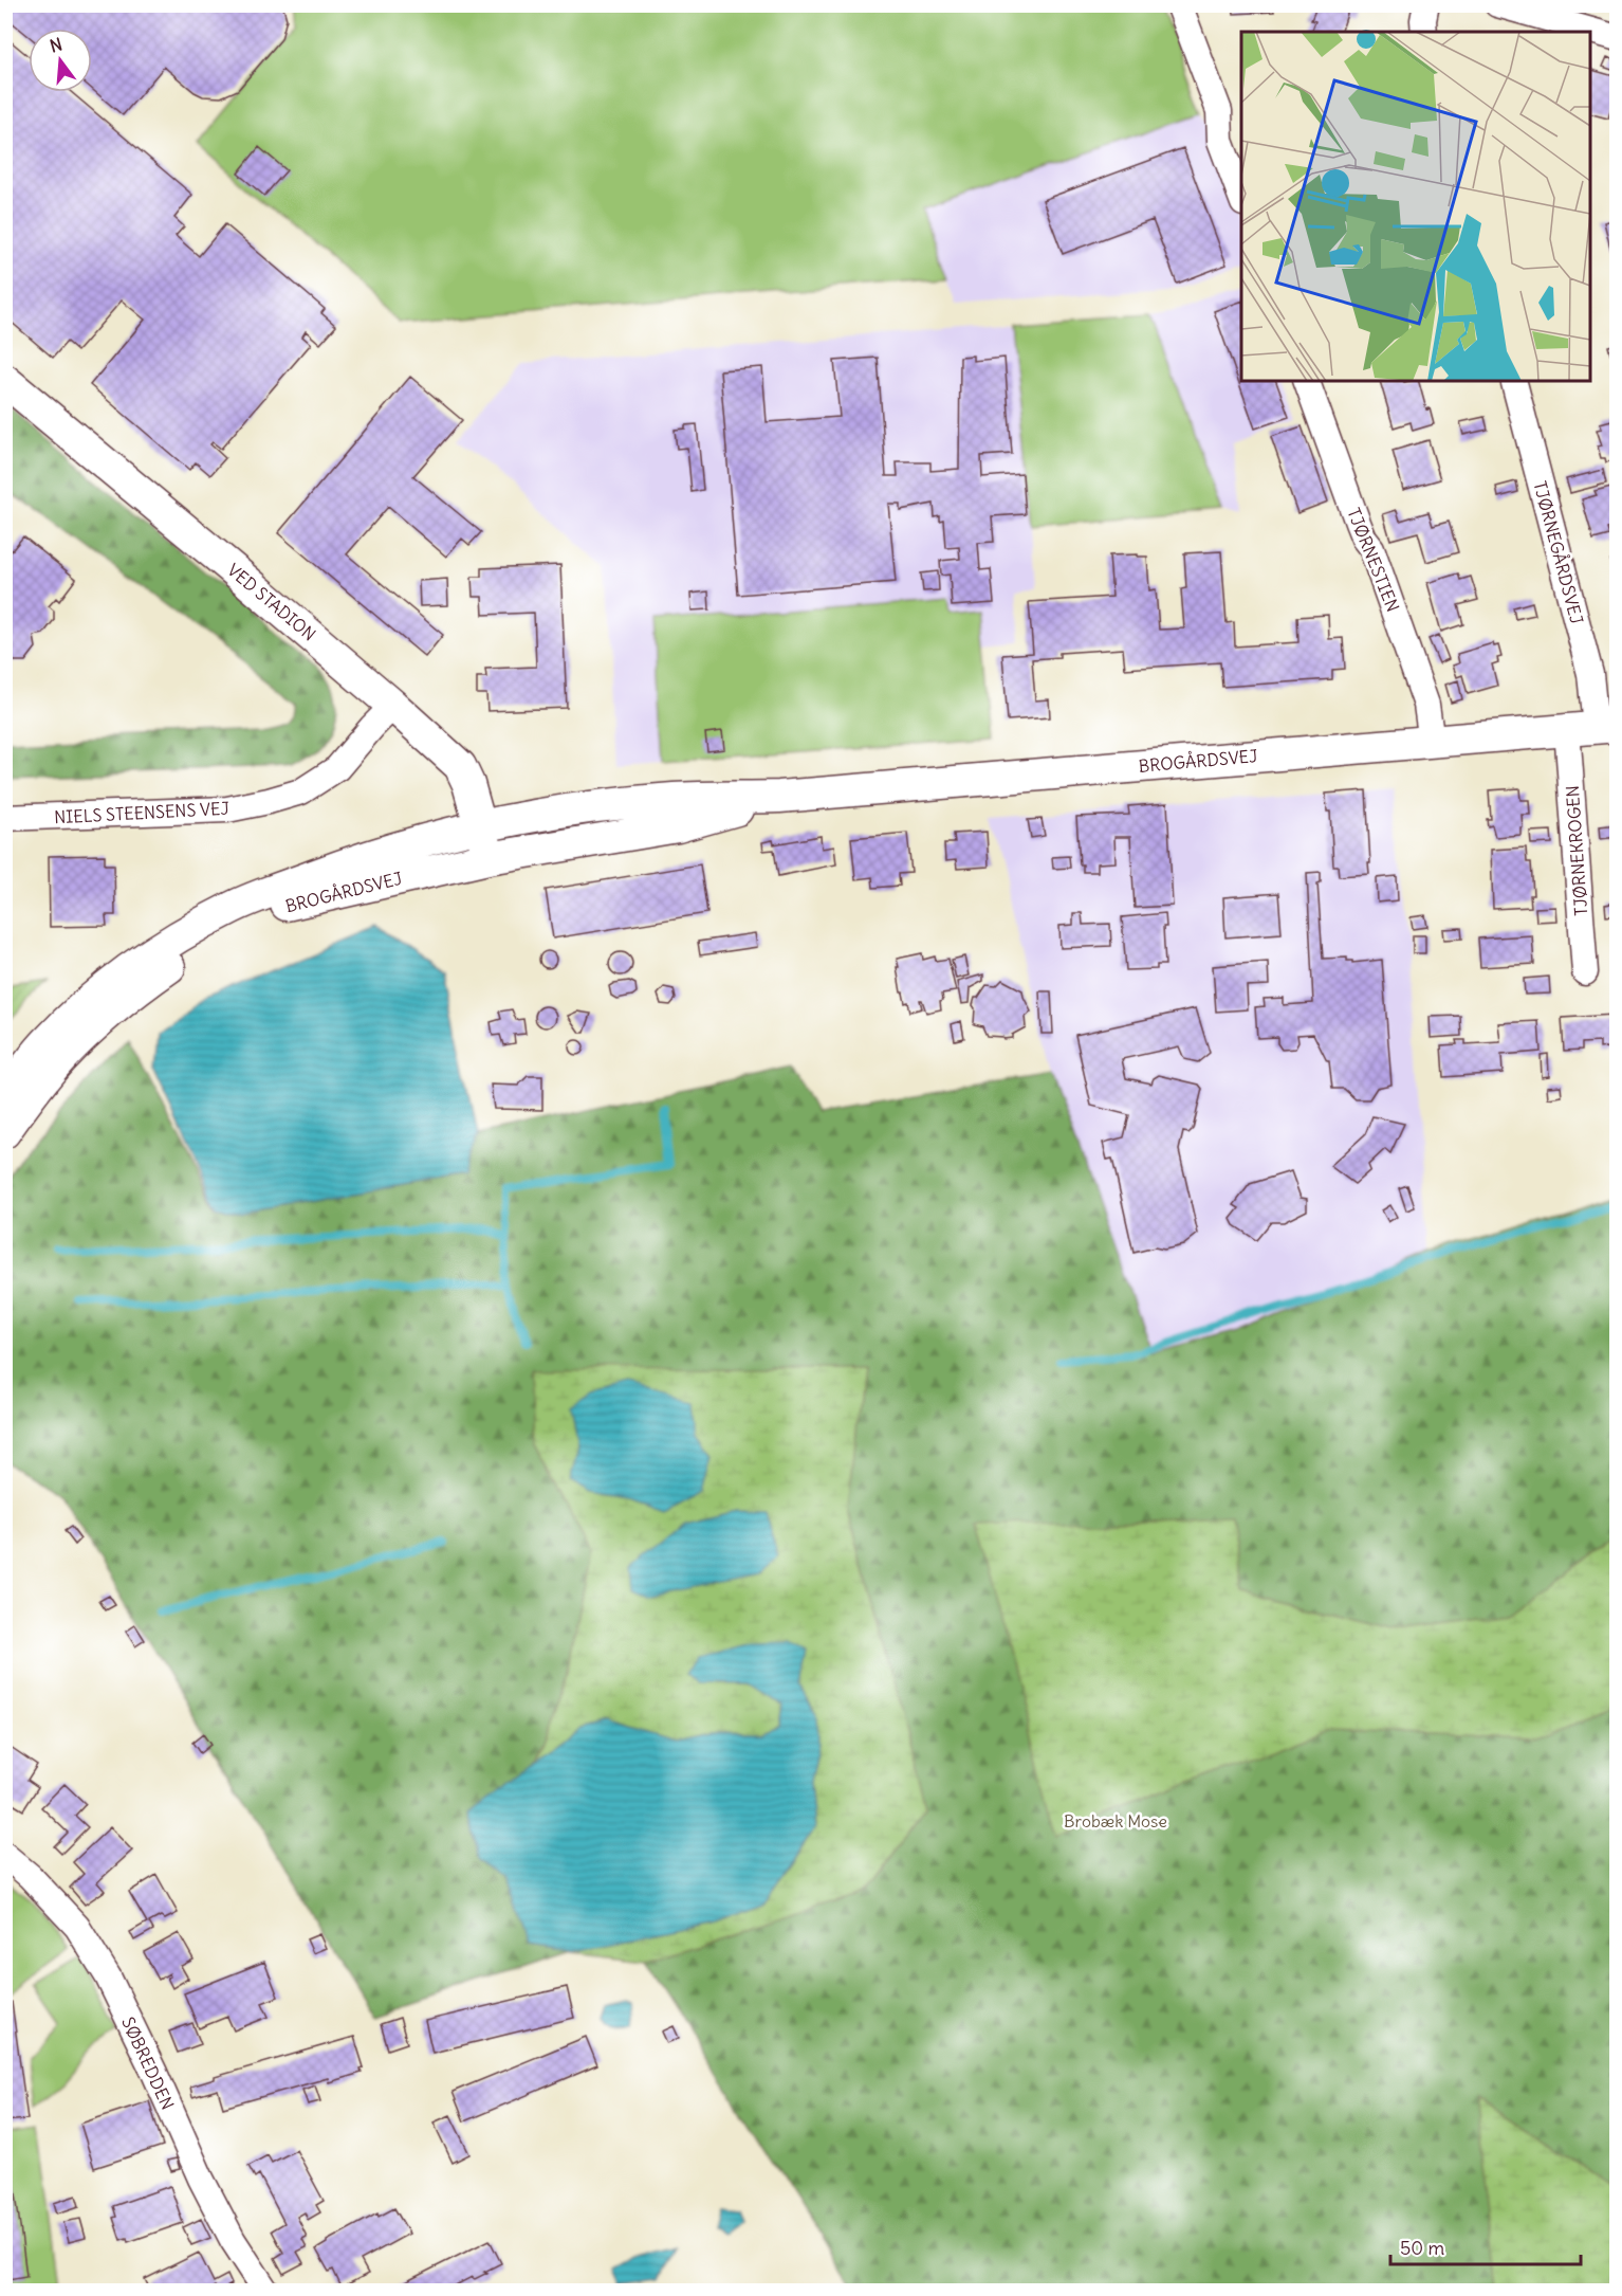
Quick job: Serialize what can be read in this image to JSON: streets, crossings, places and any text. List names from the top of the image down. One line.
{"streets":{"street":["TJØRNEGÅRDSVEJ","TJØRNESTIEN","VED STADION","BROGÅRDSVEJ","NIELS STEENSENS VEJ","TJØRNEKROGEN","SØBREDDEN"]},"crossings":[["TJØRNEGÅRDSVEJ","BROGÅRDSVEJ"],["TJØRNEGÅRDSVEJ","TJØRNEKROGEN"],["TJØRNESTIEN","BROGÅRDSVEJ"],["VED STADION","BROGÅRDSVEJ"],["VED STADION","NIELS STEENSENS VEJ"],["BROGÅRDSVEJ","TJØRNEKROGEN"]],"parks":["Brobæk Mose"],"scale_bar":"50 m","north":"top"}
